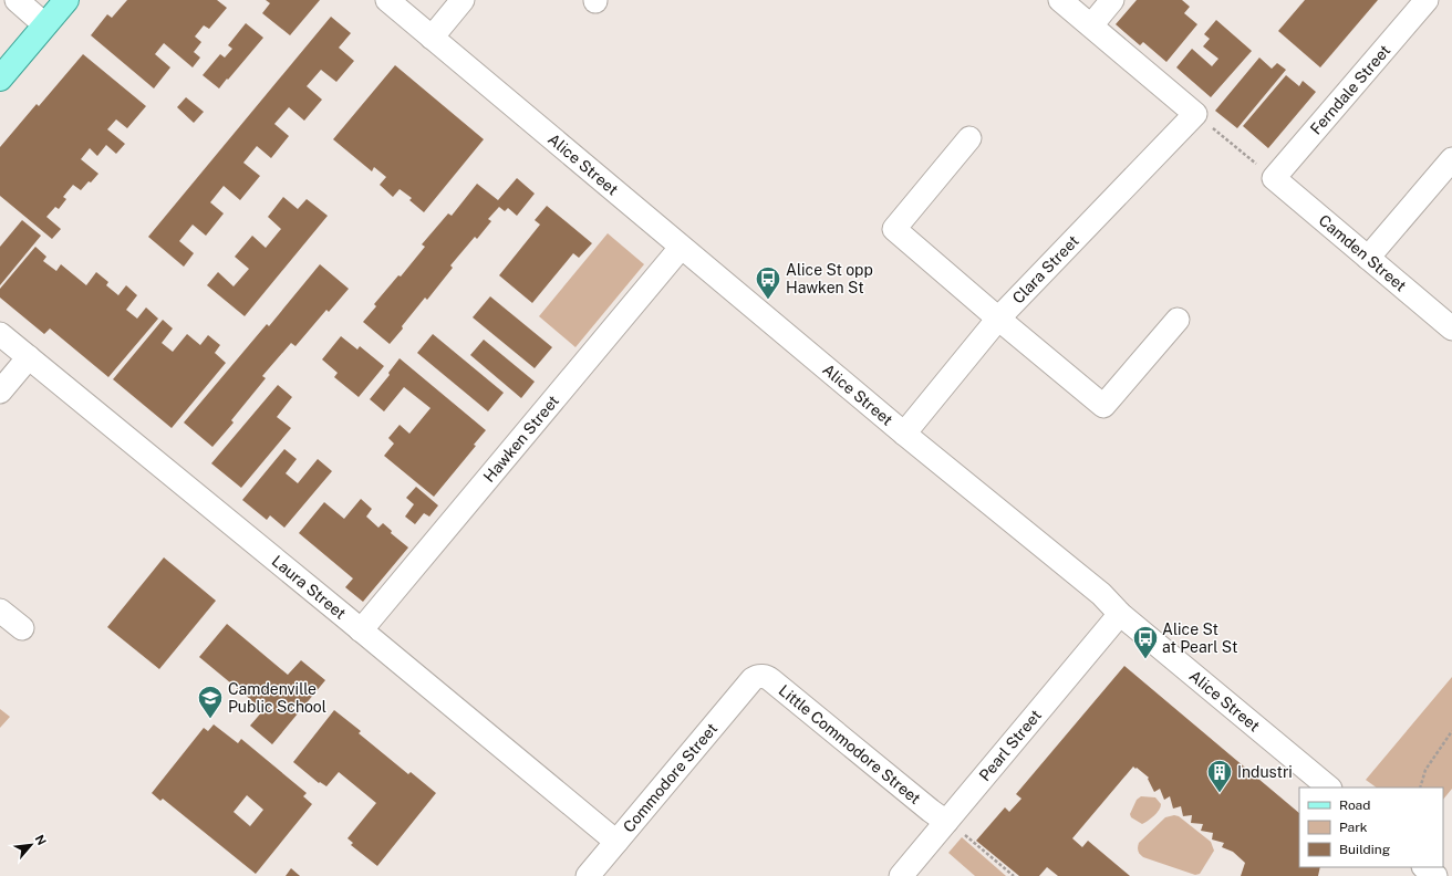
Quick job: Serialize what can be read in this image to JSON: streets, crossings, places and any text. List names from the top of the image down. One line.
{"streets":{"street":["Ferndale Street","Alice Street","Camden Street","Clara Street","Hawken Street","Laura Street","Little Commodore Street","Pearl Street","Commodore Street"]},"crossings":[["Ferndale Street","Camden Street"],["Alice Street","Clara Street"],["Alice Street","Hawken Street"],["Alice Street","Pearl Street"],["Hawken Street","Laura Street"],["Laura Street","Commodore Street"],["Little Commodore Street","Pearl Street"],["Little Commodore Street","Commodore Street"]],"places":{"bus stop":["Alice St opp Hawken St","Alice St at Pearl St"],"school or university":["Camdenville Public School"],"building":["Industri"]},"legend":["Road","Park","Building"],"north":"top right"}
